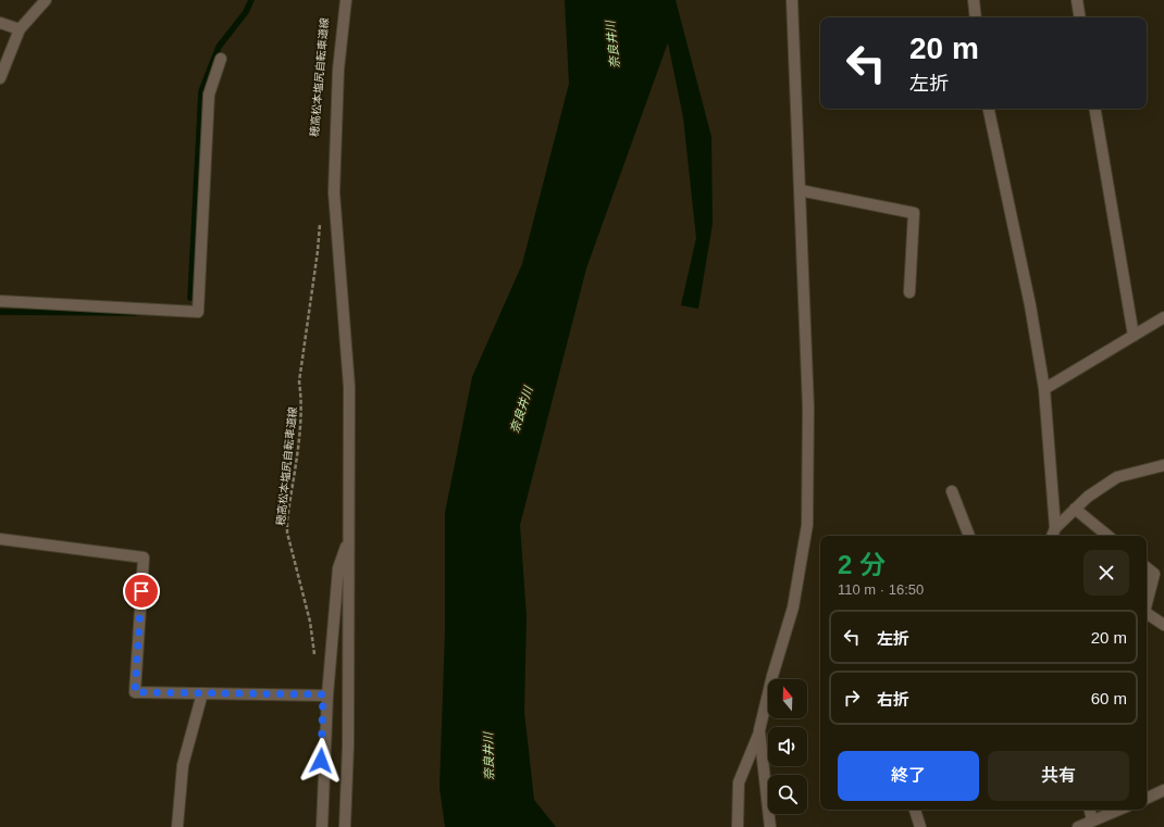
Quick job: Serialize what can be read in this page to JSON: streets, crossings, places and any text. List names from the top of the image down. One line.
{"streets":{"path":["穂高松本塩尻自転車道線"]},"water":["奈良井川"],"north":"top","page":{"turn":["20 m","左折"],"heading":["2 分","110 m · 16:50"],"list":[{"name":"左折","value":"20 m"},{"name":"右折","value":"60 m"}],"buttons":["終了","共有"]}}
